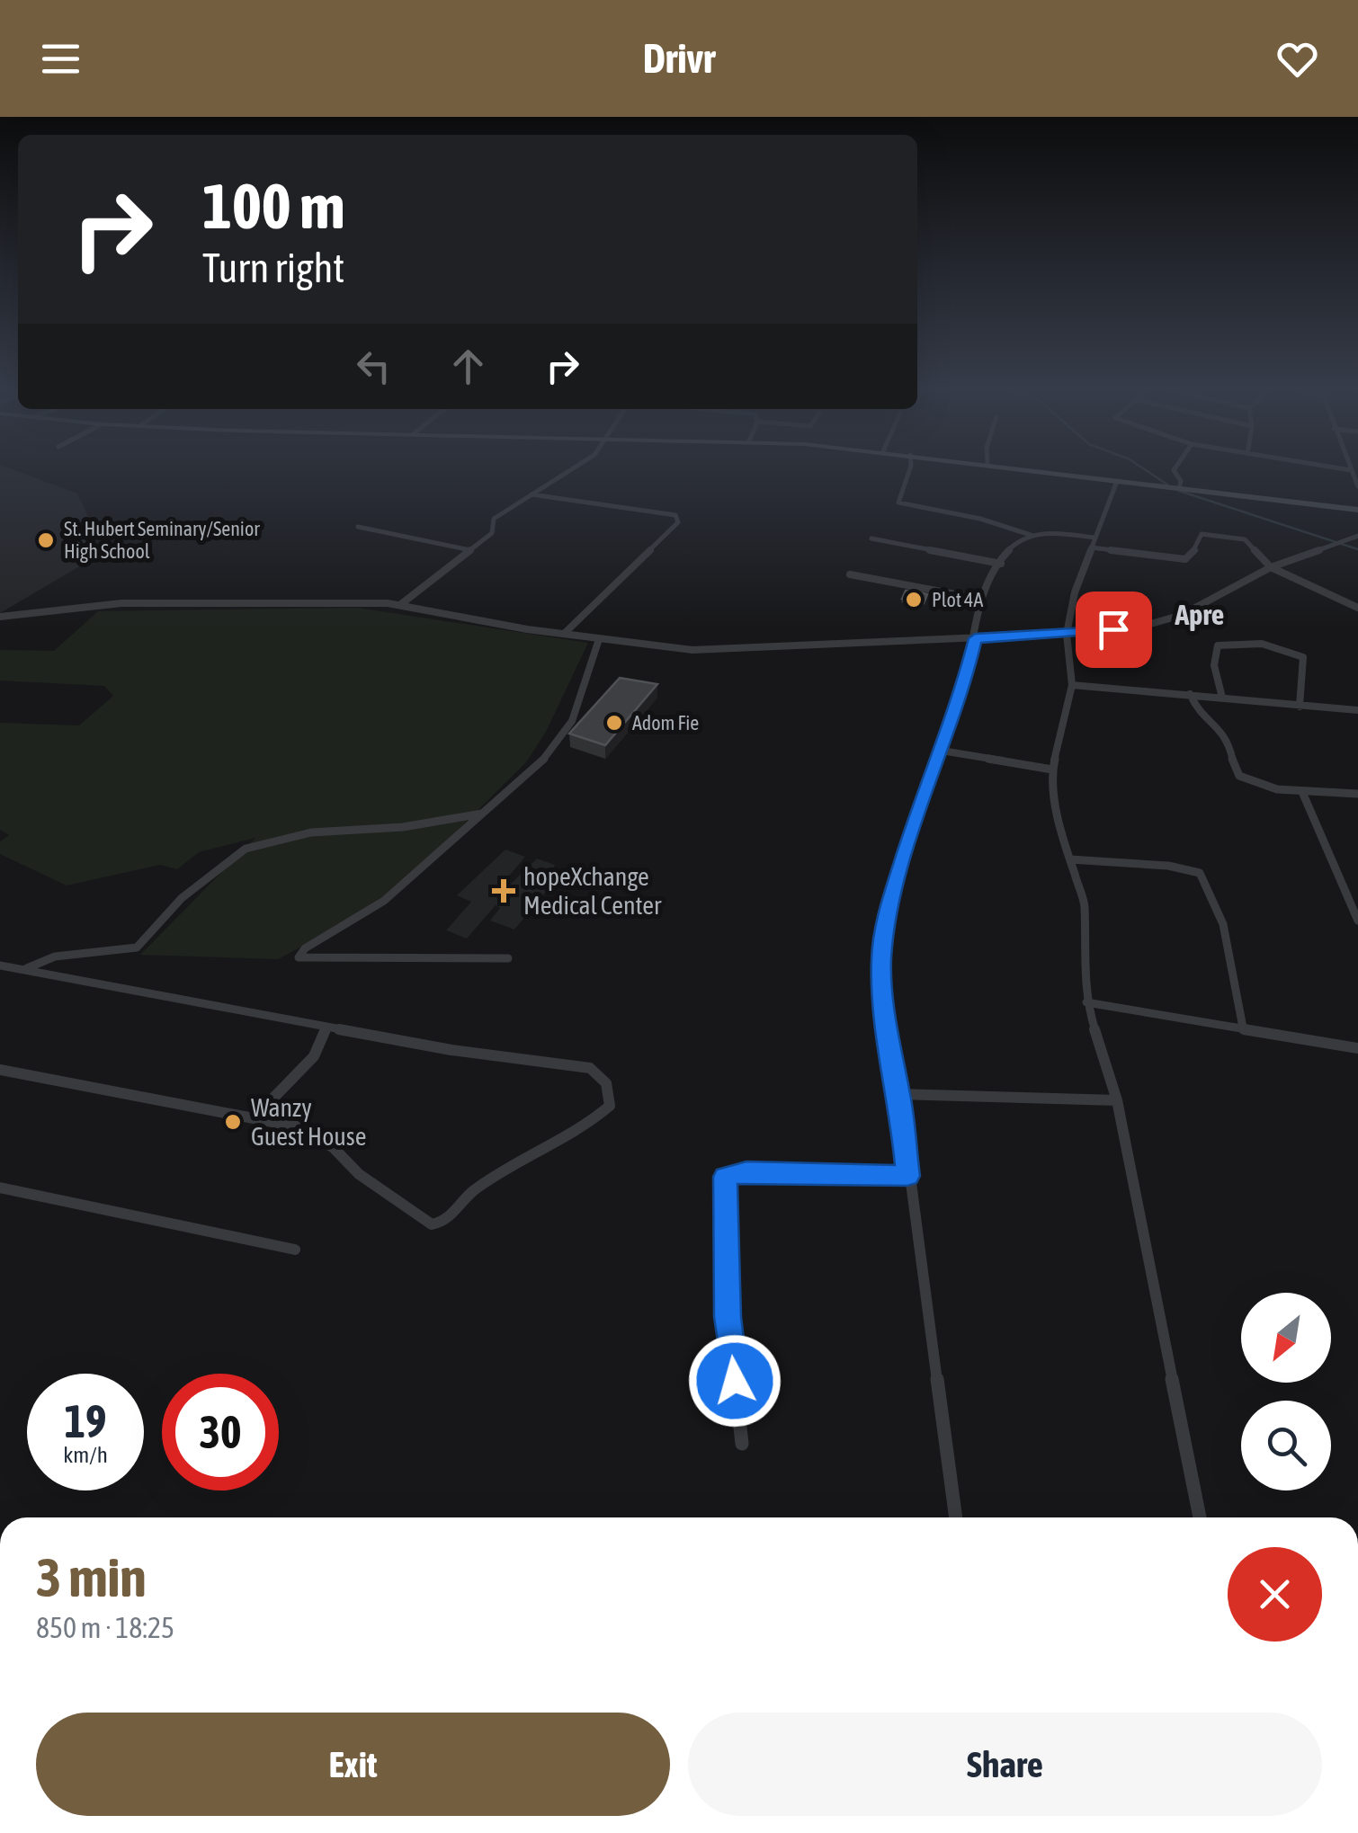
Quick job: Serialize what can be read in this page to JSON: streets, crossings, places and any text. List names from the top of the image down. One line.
{"districts":["Apre"],"places":{"other":["St. Hubert Seminary/Senior High School","Plot 4A","Adom Fie","Wanzy Guest House"],"health":["hopeXchange Medical Center"]},"north":"bottom left","page":{"header":"Drivr","turn":["100 m","Turn right"],"speed":"19 km/h","limit":"30","heading":["3 min","850 m · 18:25"],"buttons":["Exit","Share"]}}
